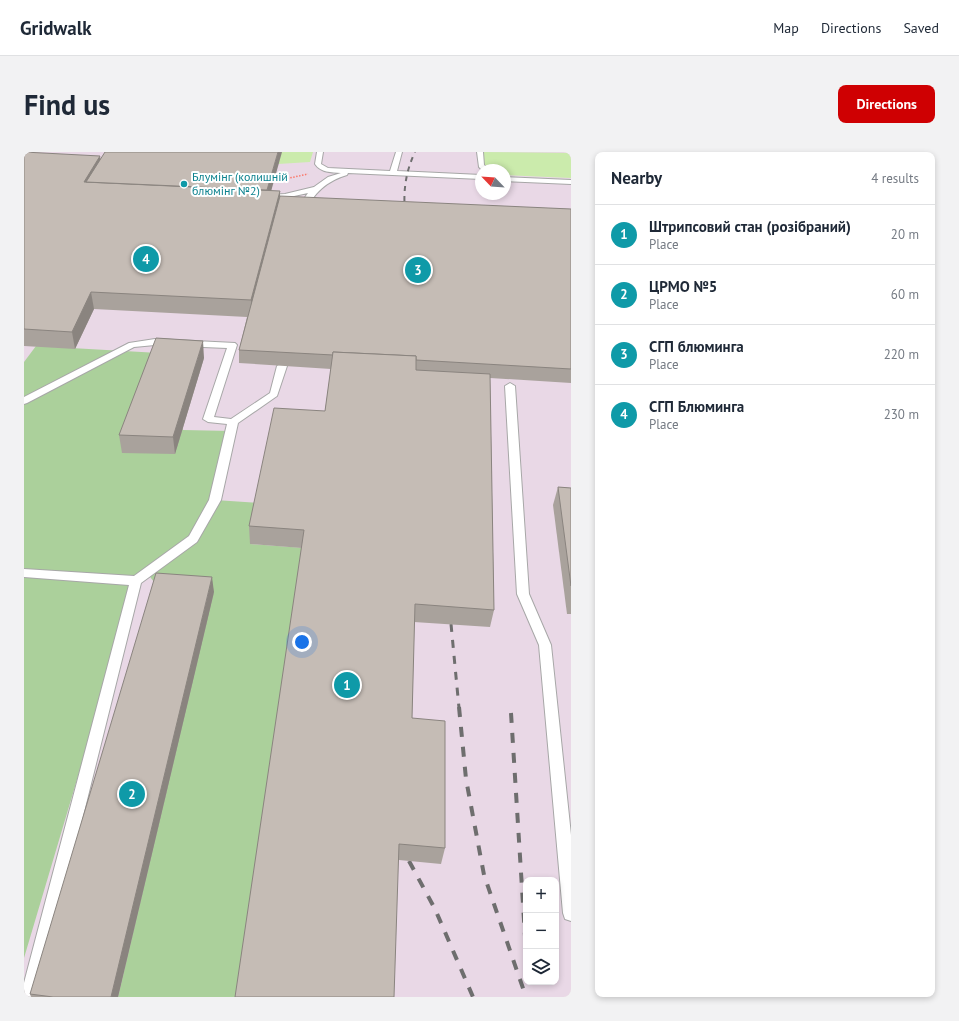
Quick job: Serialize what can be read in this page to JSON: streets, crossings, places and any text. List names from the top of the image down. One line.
{"places":["Блумінг (колишній блюмінг №2)"],"north":"top left","page":{"header":"Gridwalk","nav":["Map","Directions","Saved"],"buttons":"Directions","title":"Find us","heading":["Nearby","4 results"],"list":[{"mark":"1","name":"Штрипсовий стан (розібраний)","note":"Place","value":"20 m"},{"mark":"2","name":"ЦРМО №5","note":"Place","value":"60 m"},{"mark":"3","name":"СГП блюминга","note":"Place","value":"220 m"},{"mark":"4","name":"СГП Блюминга","note":"Place","value":"230 m"}],"pins":["4","3","1","2"],"map_buttons":["+","−"]}}
